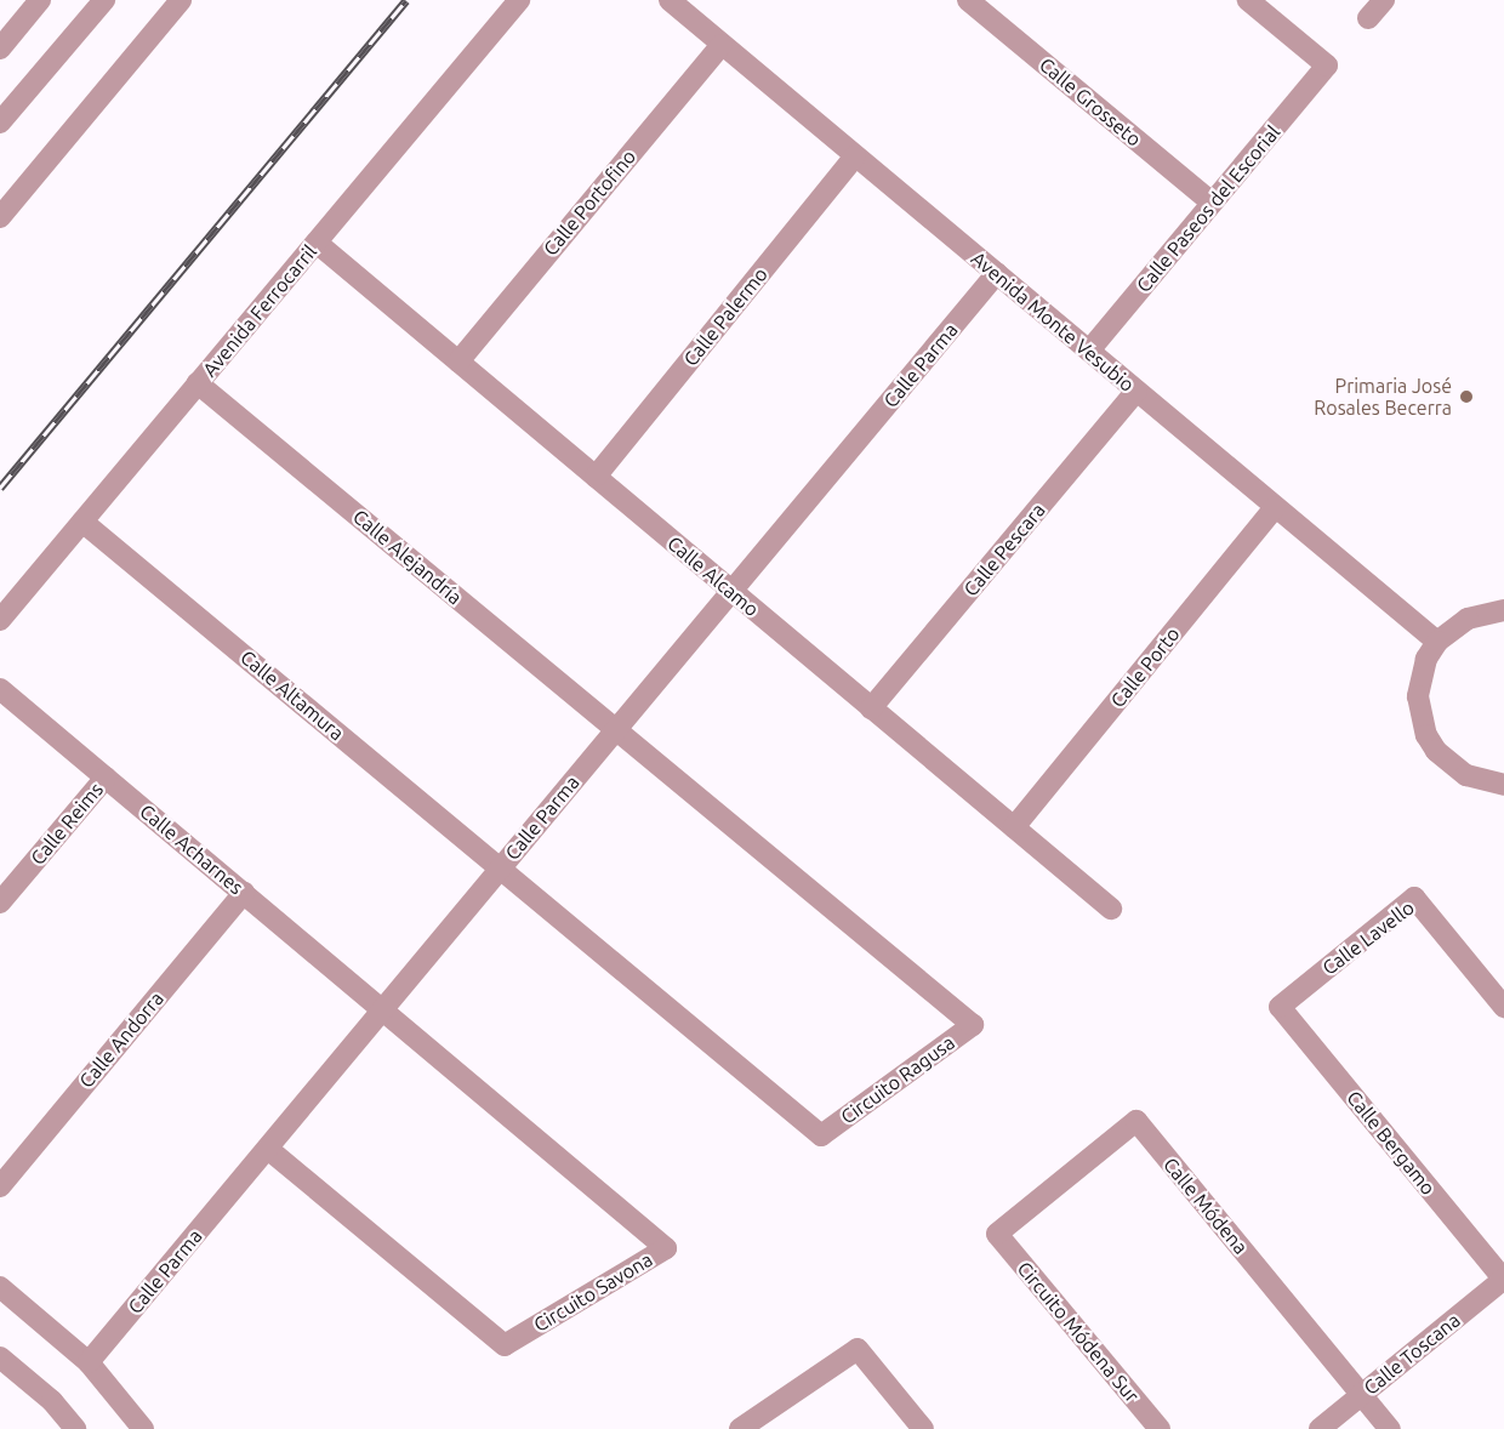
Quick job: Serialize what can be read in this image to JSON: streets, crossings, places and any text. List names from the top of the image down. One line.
{"streets":{"street":["Calle Grosseto","Calle Portofino","Calle Paseos del Escorial","Avenida Ferrocarril","Calle Palermo","Avenida Monte Vesubio","Calle Parma","Calle Pescara","Calle Alejandría","Calle Alcamo","Calle Porto","Calle Altamura","Calle Reims","Calle Acharnes","Calle Lavello","Calle Andorra","Circuito Ragusa","Calle Bergamo","Calle Módena","Circuito Savona","Circuito Módena Sur","Calle Toscana"]},"crossings":[["Calle Grosseto","Calle Paseos del Escorial"],["Calle Portofino","Avenida Monte Vesubio"],["Calle Portofino","Calle Alcamo"],["Calle Paseos del Escorial","Avenida Monte Vesubio"],["Avenida Ferrocarril","Calle Alejandría"],["Avenida Ferrocarril","Calle Alcamo"],["Avenida Ferrocarril","Calle Altamura"],["Calle Palermo","Avenida Monte Vesubio"],["Calle Palermo","Calle Alcamo"],["Avenida Monte Vesubio","Calle Parma"],["Avenida Monte Vesubio","Calle Pescara"],["Avenida Monte Vesubio","Calle Porto"],["Calle Parma","Calle Alejandría"],["Calle Parma","Calle Alcamo"],["Calle Parma","Calle Altamura"],["Calle Parma","Calle Acharnes"],["Calle Parma","Circuito Ragusa"],["Calle Parma","Circuito Savona"],["Calle Pescara","Calle Alcamo"],["Calle Alejandría","Circuito Ragusa"],["Calle Alcamo","Calle Porto"],["Calle Altamura","Circuito Ragusa"],["Calle Reims","Calle Acharnes"],["Calle Acharnes","Calle Andorra"],["Calle Acharnes","Circuito Savona"],["Calle Lavello","Calle Bergamo"],["Calle Bergamo","Calle Toscana"],["Calle Módena","Circuito Módena Sur"],["Calle Módena","Calle Toscana"]],"places":["Primaria José Rosales Becerra"]}
